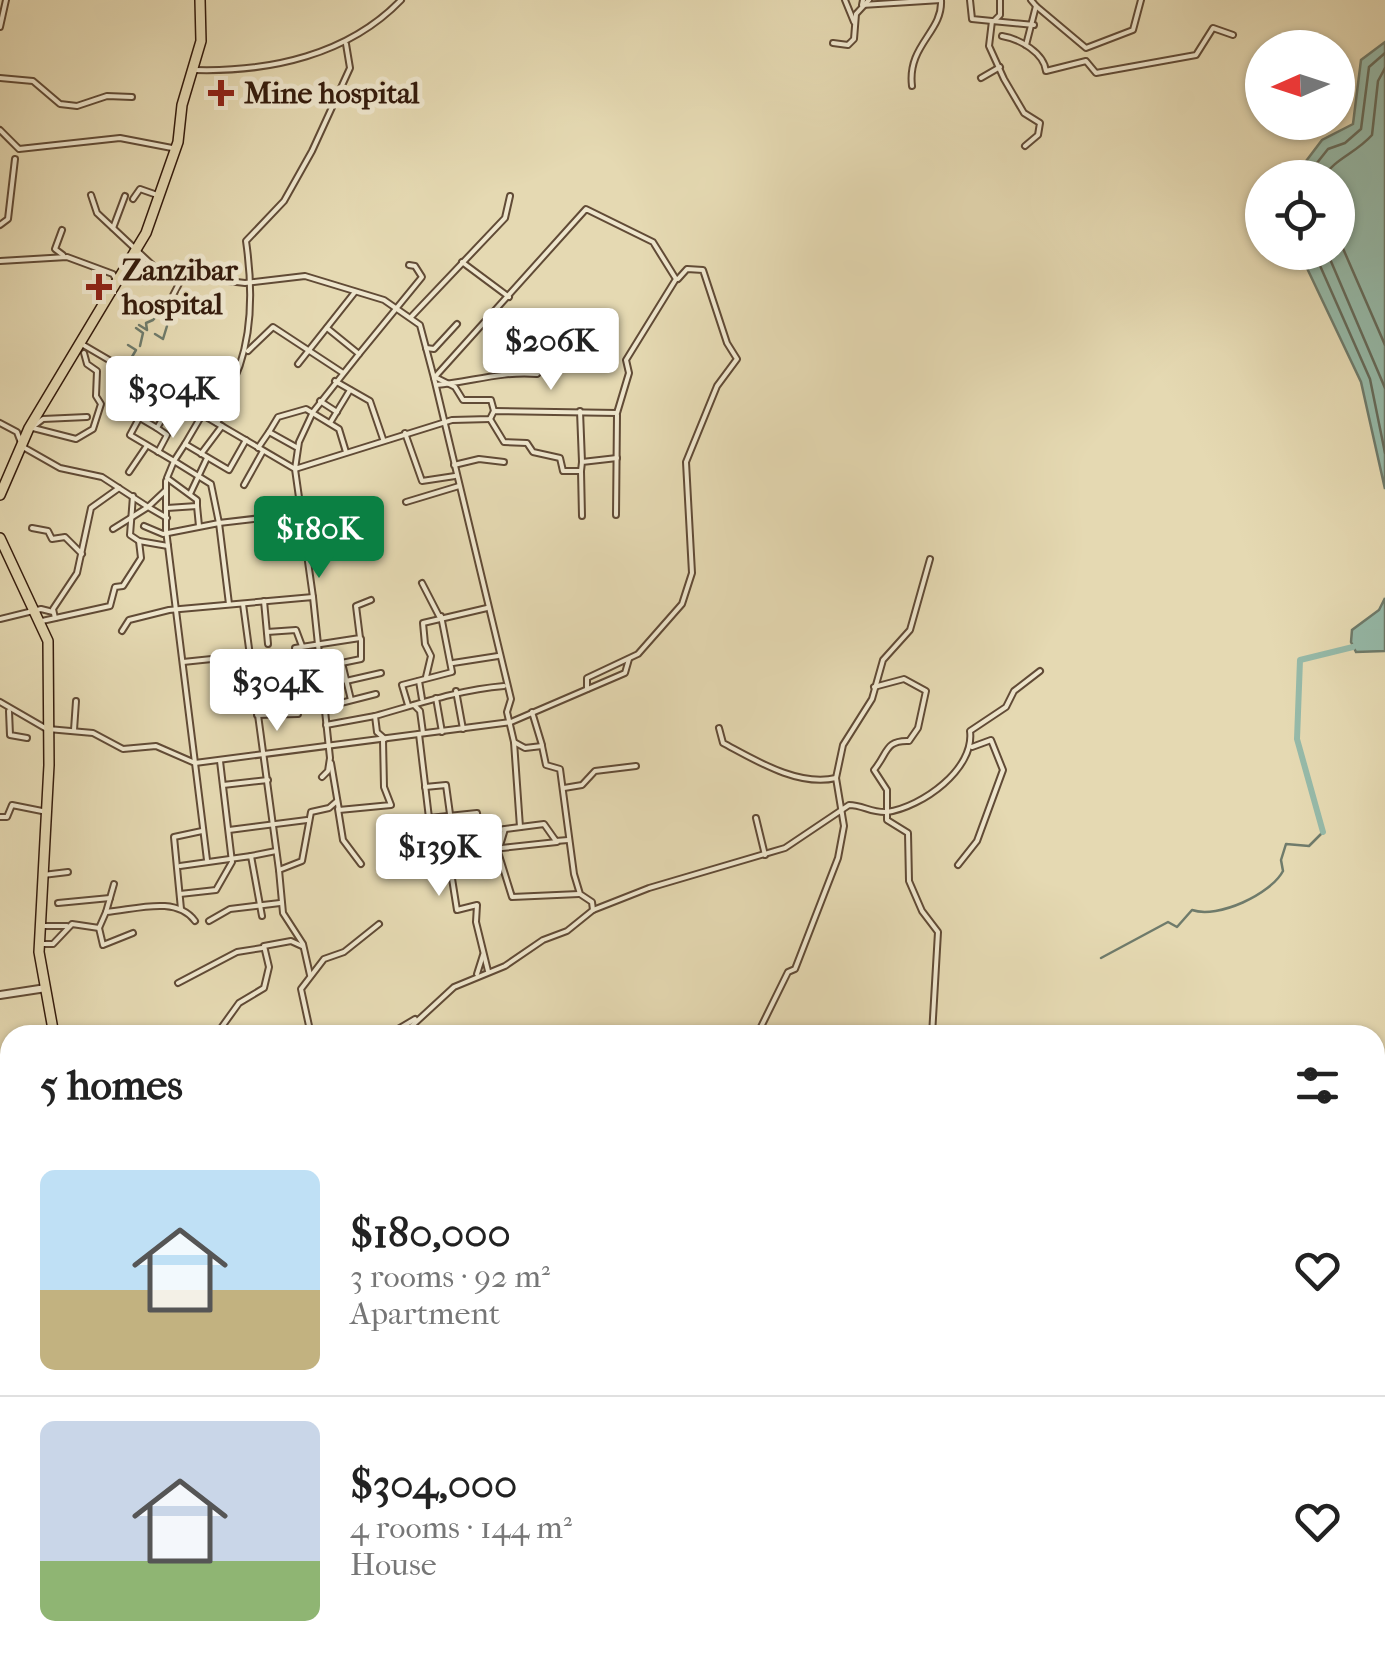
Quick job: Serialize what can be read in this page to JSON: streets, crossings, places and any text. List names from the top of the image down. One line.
{"places":{"health":["Mine hospital","Zanzibar hospital"]},"north":"left","page":{"price":["$206K","$304K","$180K","$304K","$139K"],"heading":"5 homes","list":[{"name":"$180,000","note":"3 rooms · 92 m² · Apartment"},{"name":"$304,000","note":"4 rooms · 144 m² · House"}]}}
